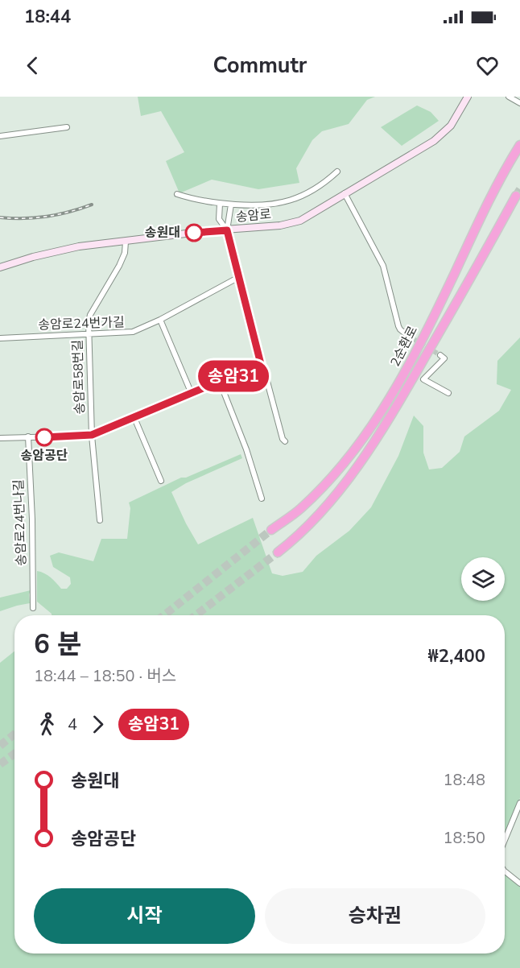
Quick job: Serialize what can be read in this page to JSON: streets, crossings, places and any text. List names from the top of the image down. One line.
{"streets":{"highway":["2순환로"],"main road":["송암로"],"street":["송암로24번가길","송암로58번길","송암로24번나길"]},"crossings":[["송암로","송암로58번길"],["송암로24번가길","송암로58번길"]],"places":["송원대","송암공단"],"lines":["bus line 송암31"],"page":{"status":"18:44","header":"Commutr","on_map":"송암31","heading":["6 분","18:44 – 18:50 · 버스","₩2,400"],"legs":["4","송암31"],"list":[{"name":"송원대","value":"18:48"},{"name":"송암공단","value":"18:50"}],"buttons":["시작","승차권"]}}
